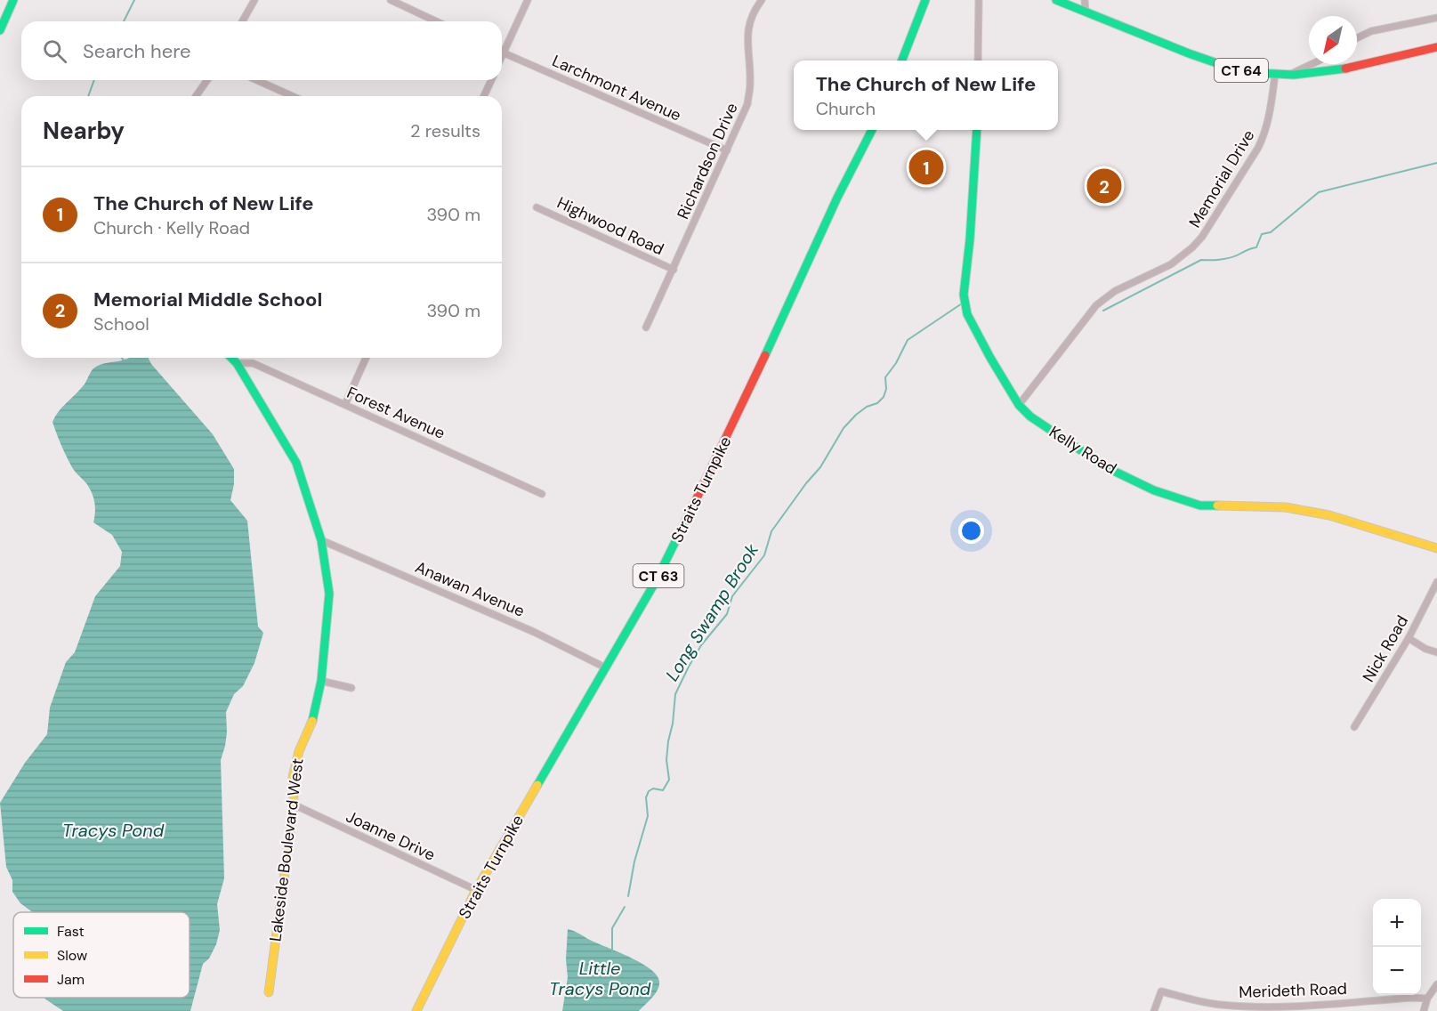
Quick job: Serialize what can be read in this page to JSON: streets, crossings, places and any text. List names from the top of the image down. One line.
{"streets":{"main road":["CT 64","Kelly Road","Straits Turnpike","CT 63","Lakeside Boulevard West"],"street":["Larchmont Avenue","Richardson Drive","Memorial Drive","Highwood Road","Forest Avenue","Anawan Avenue","Nick Road","Joanne Drive","Merideth Road"]},"crossings":[["CT 64","Memorial Drive"],["Larchmont Avenue","Richardson Drive"],["Richardson Drive","Highwood Road"],["Memorial Drive","Kelly Road"],["Forest Avenue","Lakeside Boulevard West"],["Straits Turnpike","Anawan Avenue"],["Straits Turnpike","Joanne Drive"],["Anawan Avenue","Lakeside Boulevard West"],["Joanne Drive","Lakeside Boulevard West"]],"water":["Long Swamp Brook","Tracys Pond","Little Tracys Pond"],"legend":["Fast","Slow","Jam"],"north":"bottom left","page":{"search":"Search here","popup":["The Church of New Life","Church"],"heading":["Nearby","2 results"],"pins":["1","2"],"list":[{"mark":"1","name":"The Church of New Life","note":"Church · Kelly Road","value":"390 m"},{"mark":"2","name":"Memorial Middle School","note":"School","value":"390 m"}],"map_buttons":["+","−"]}}
